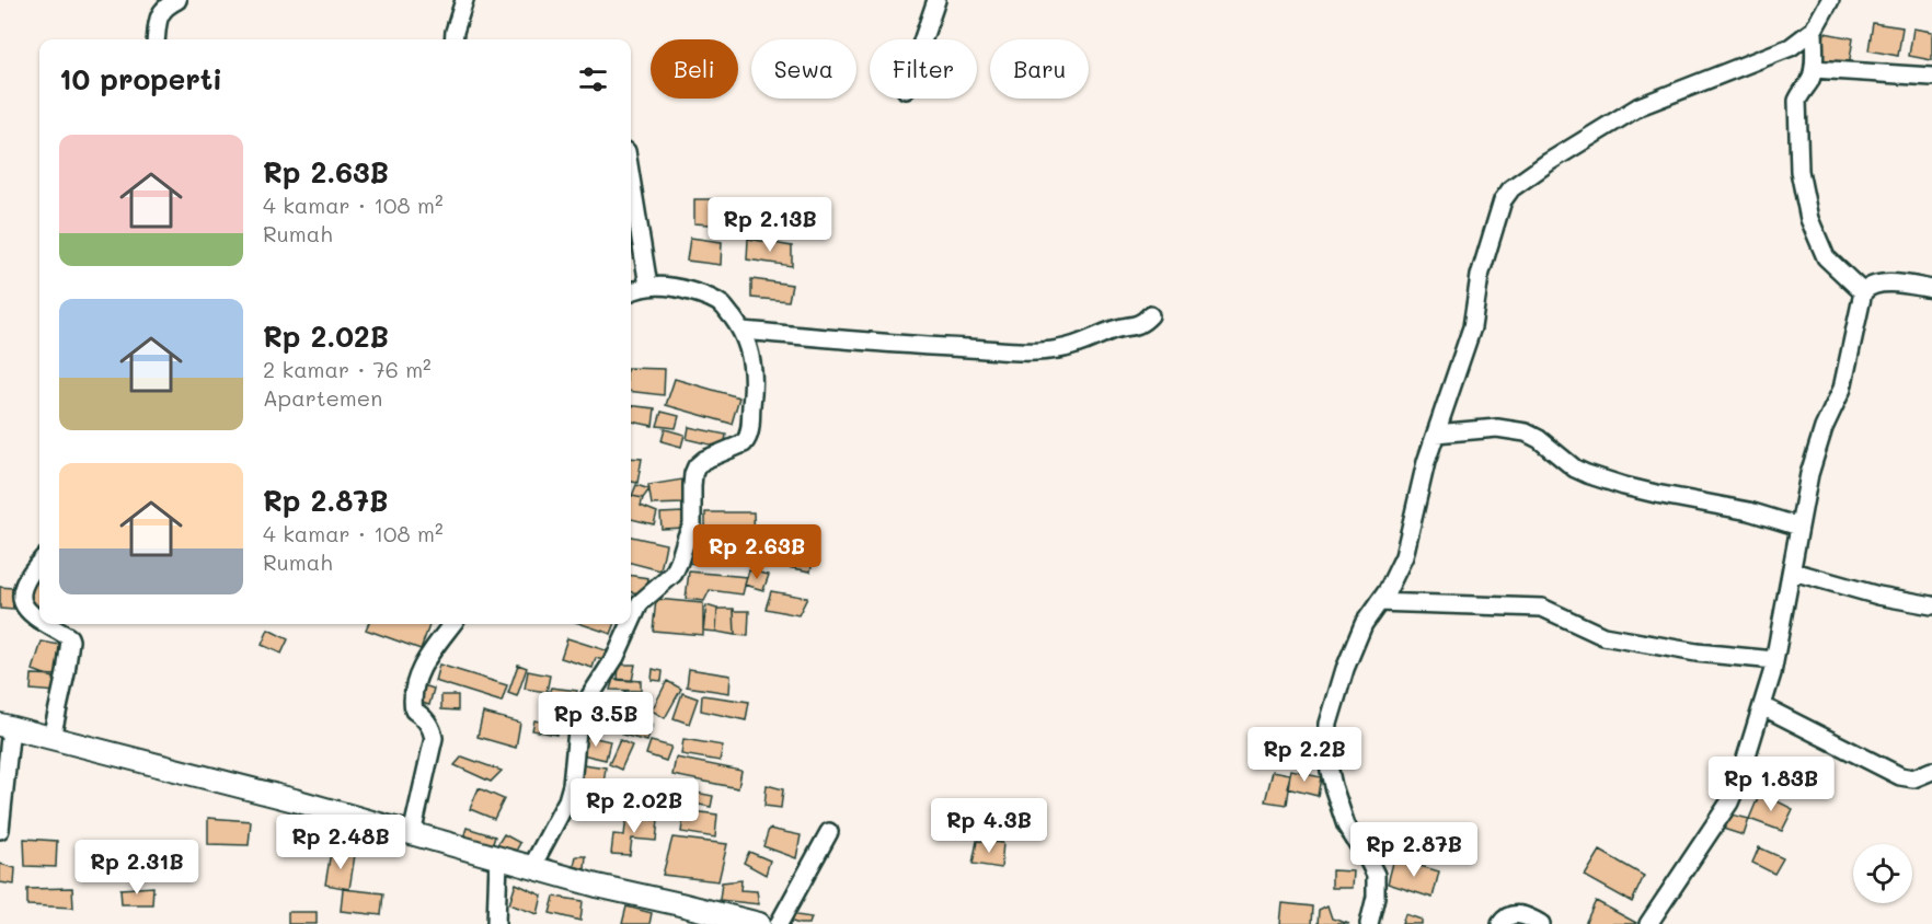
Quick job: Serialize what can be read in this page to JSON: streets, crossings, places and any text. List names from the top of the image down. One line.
{"page":{"chip":["Beli","Sewa","Filter","Baru"],"heading":"10 properti","list":[{"name":"Rp 2.63B","note":"4 kamar · 108 m² · Rumah"},{"name":"Rp 2.02B","note":"2 kamar · 76 m² · Apartemen"},{"name":"Rp 2.87B","note":"4 kamar · 108 m² · Rumah"}],"price":["Rp 2.13B","Rp 2.63B","Rp 3.5B","Rp 2.2B","Rp 1.83B","Rp 2.02B","Rp 4.3B","Rp 2.48B","Rp 2.87B","Rp 2.31B"]}}
